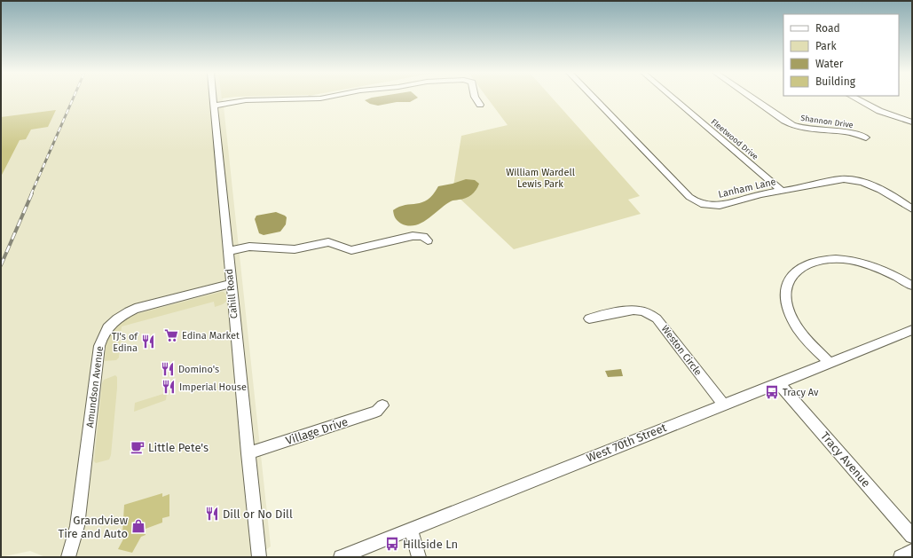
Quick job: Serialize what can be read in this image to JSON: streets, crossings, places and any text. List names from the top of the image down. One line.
{"streets":{"street":["Shannon Drive","Fleetwood Drive","Lanham Lane","Cahill Road","Weston Circle","Amundson Avenue","Village Drive","West 70th Street","Tracy Avenue"]},"crossings":[["Fleetwood Drive","Lanham Lane"],["Cahill Road","Amundson Avenue"],["Cahill Road","Village Drive"],["Weston Circle","West 70th Street"],["West 70th Street","Tracy Avenue"]],"parks":["William Wardell Lewis Park"],"places":{"supermarket":["Edina Market"],"restaurant":["TJ's of Edina","Domino's","Imperial House","Dill or No Dill"],"bus stop":["Tracy Av","Hillside Ln"],"cafe":["Little Pete's"],"shop":["Grandview Tire and Auto"]},"legend":["Road","Park","Water","Building"]}
